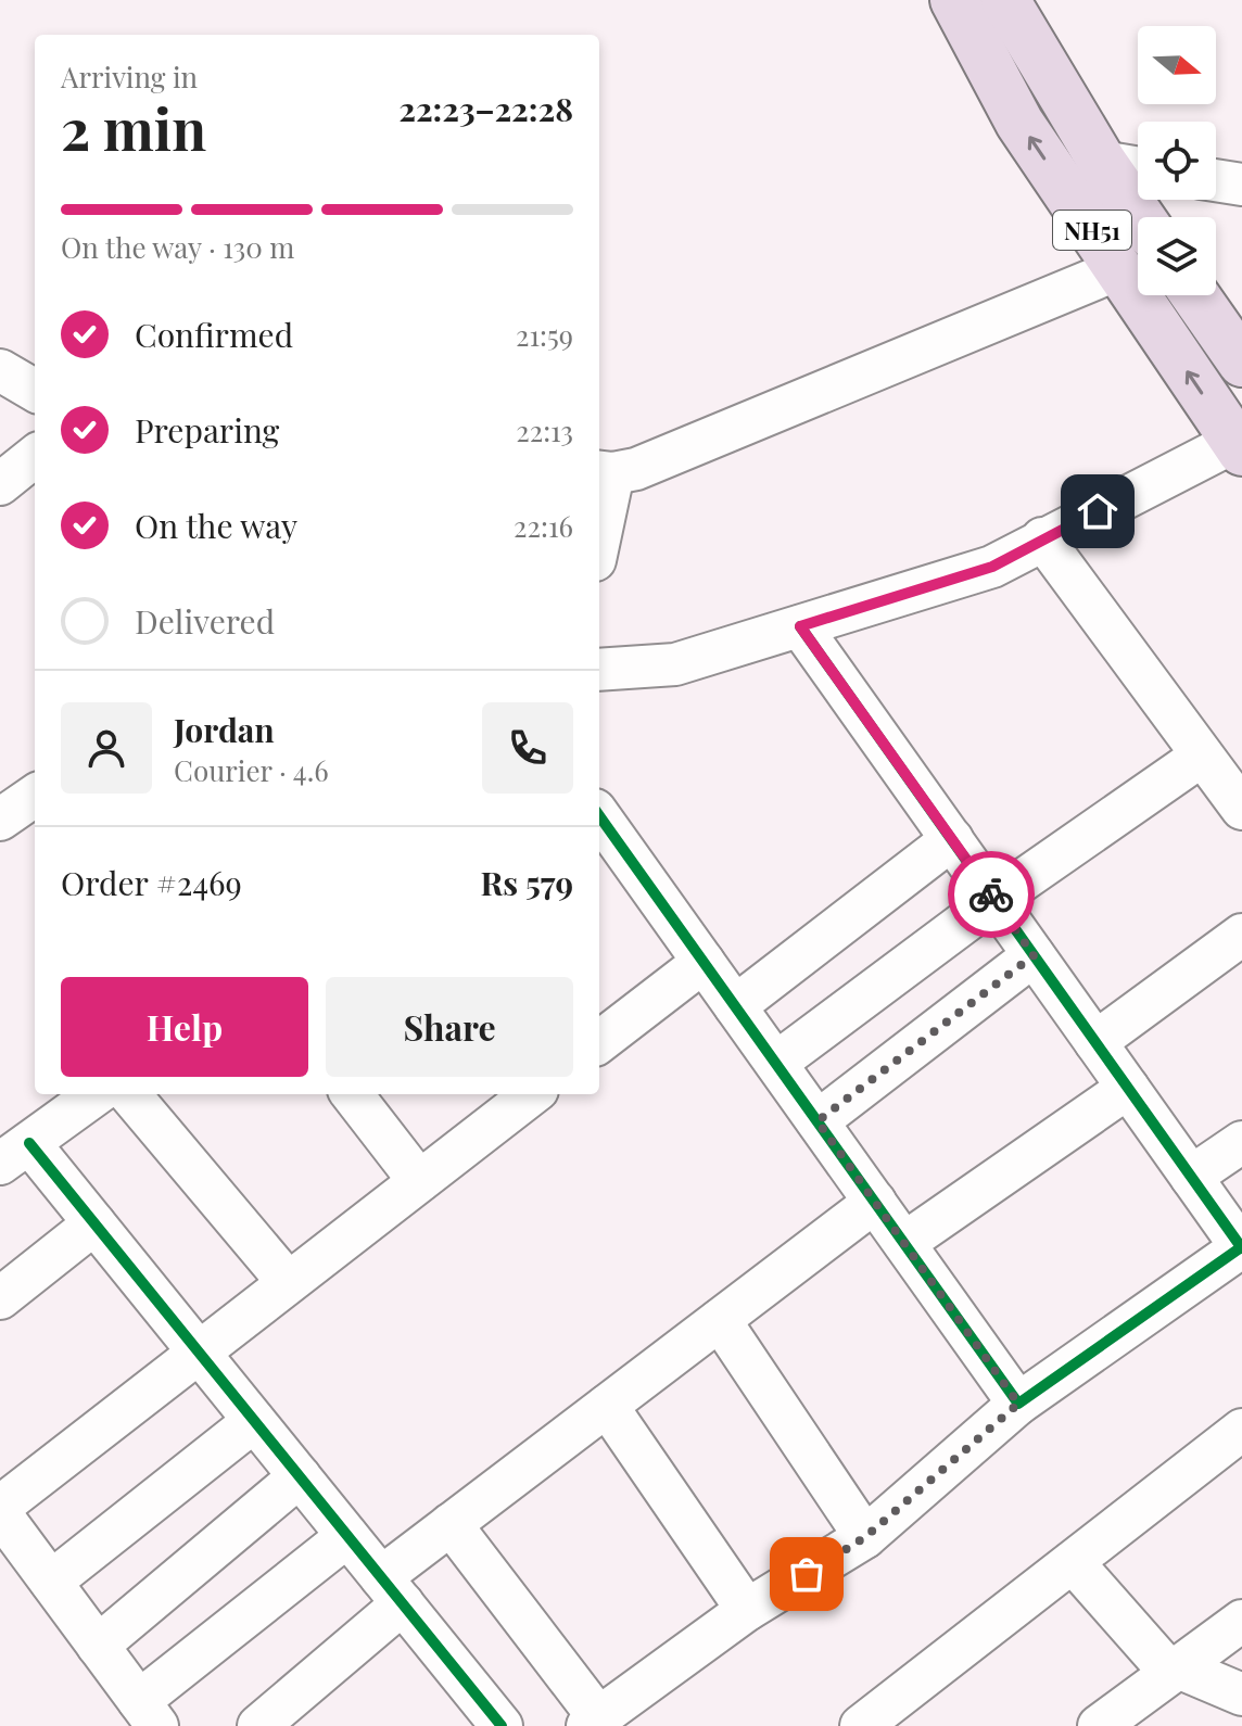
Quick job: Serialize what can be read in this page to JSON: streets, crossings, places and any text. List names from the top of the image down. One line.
{"streets":{"highway":["NH51"]},"north":"right","page":{"heading":["2 min","Arriving in","22:23–22:28"],"panel":["Jordan","Courier · 4.6","Order #2469","Rs 579"],"bar":"On the way · 130 m","list":[["Confirmed","21:59"],["Preparing","22:13"],["On the way","22:16"],"Delivered"],"buttons":["Help","Share"]}}
